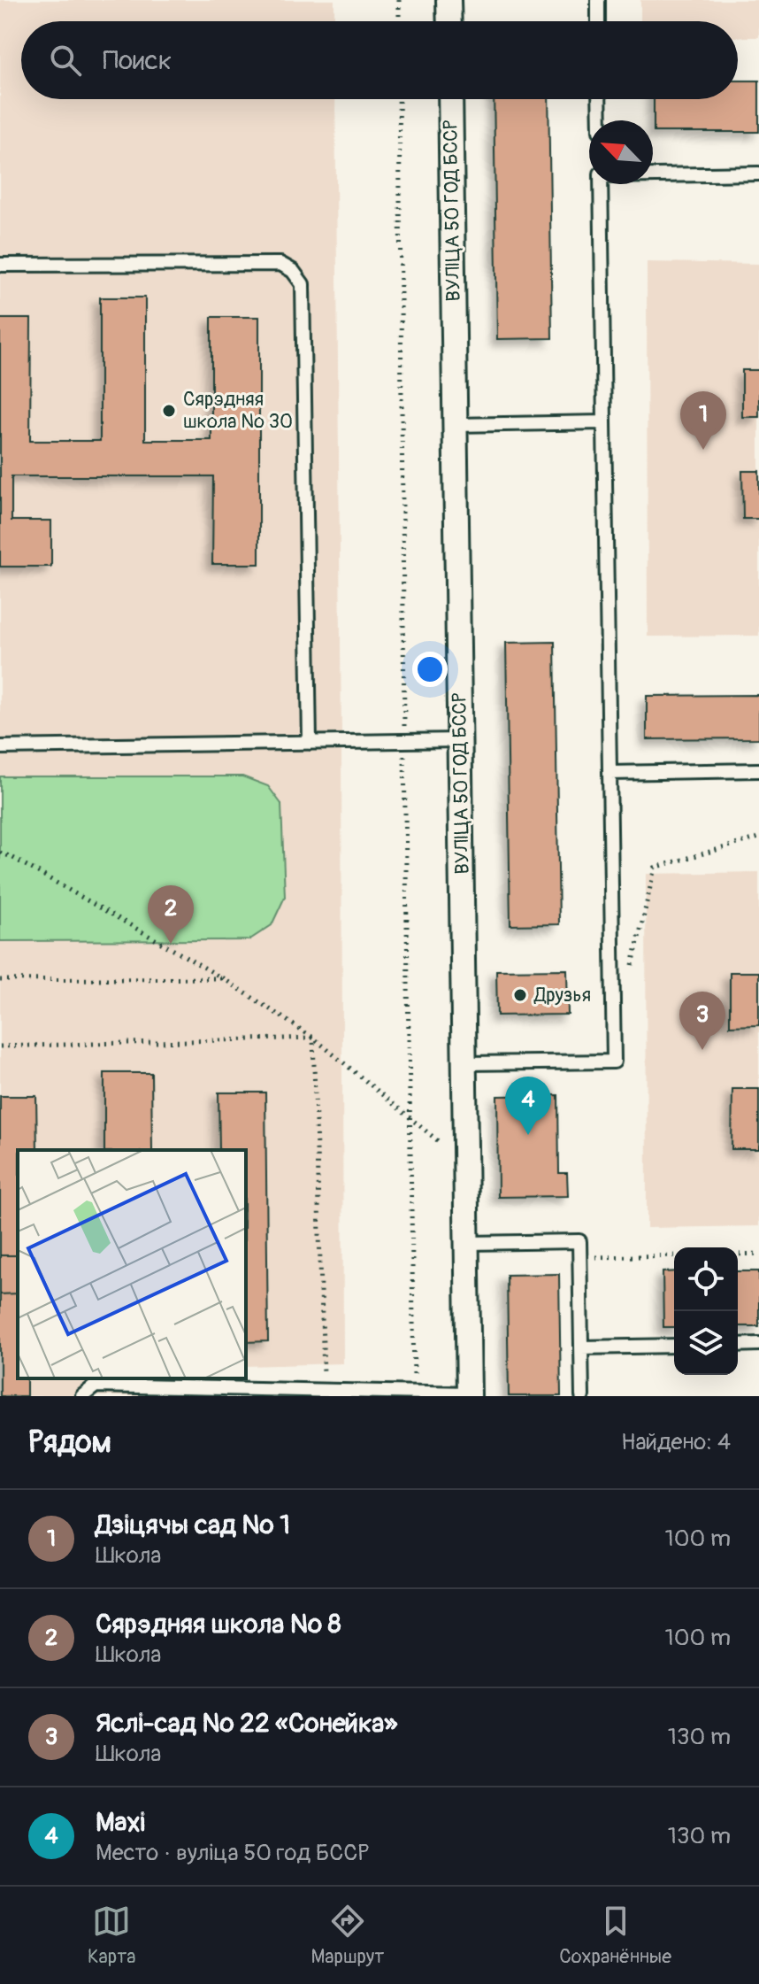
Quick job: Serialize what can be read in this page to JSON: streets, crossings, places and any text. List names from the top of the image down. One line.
{"streets":{"street":["ВУЛІЦА 50 ГОД БССР"]},"places":["Сярэдняя школа № 30","Друзья"],"north":"top left","page":{"search":"Поиск","pins":["1","2","3","4"],"heading":["Рядом","Найдено: 4"],"list":[{"mark":"1","name":"Дзіцячы сад № 1","note":"Школа","value":"100 m"},{"mark":"2","name":"Сярэдняя школа № 8","note":"Школа","value":"100 m"},{"mark":"3","name":"Яслі-сад № 22 «Сонейка»","note":"Школа","value":"130 m"},{"mark":"4","name":"Maxi","note":"Место · вуліца 50 год БССР","value":"130 m"}],"nav":["Карта","Маршрут","Сохранённые"]}}
